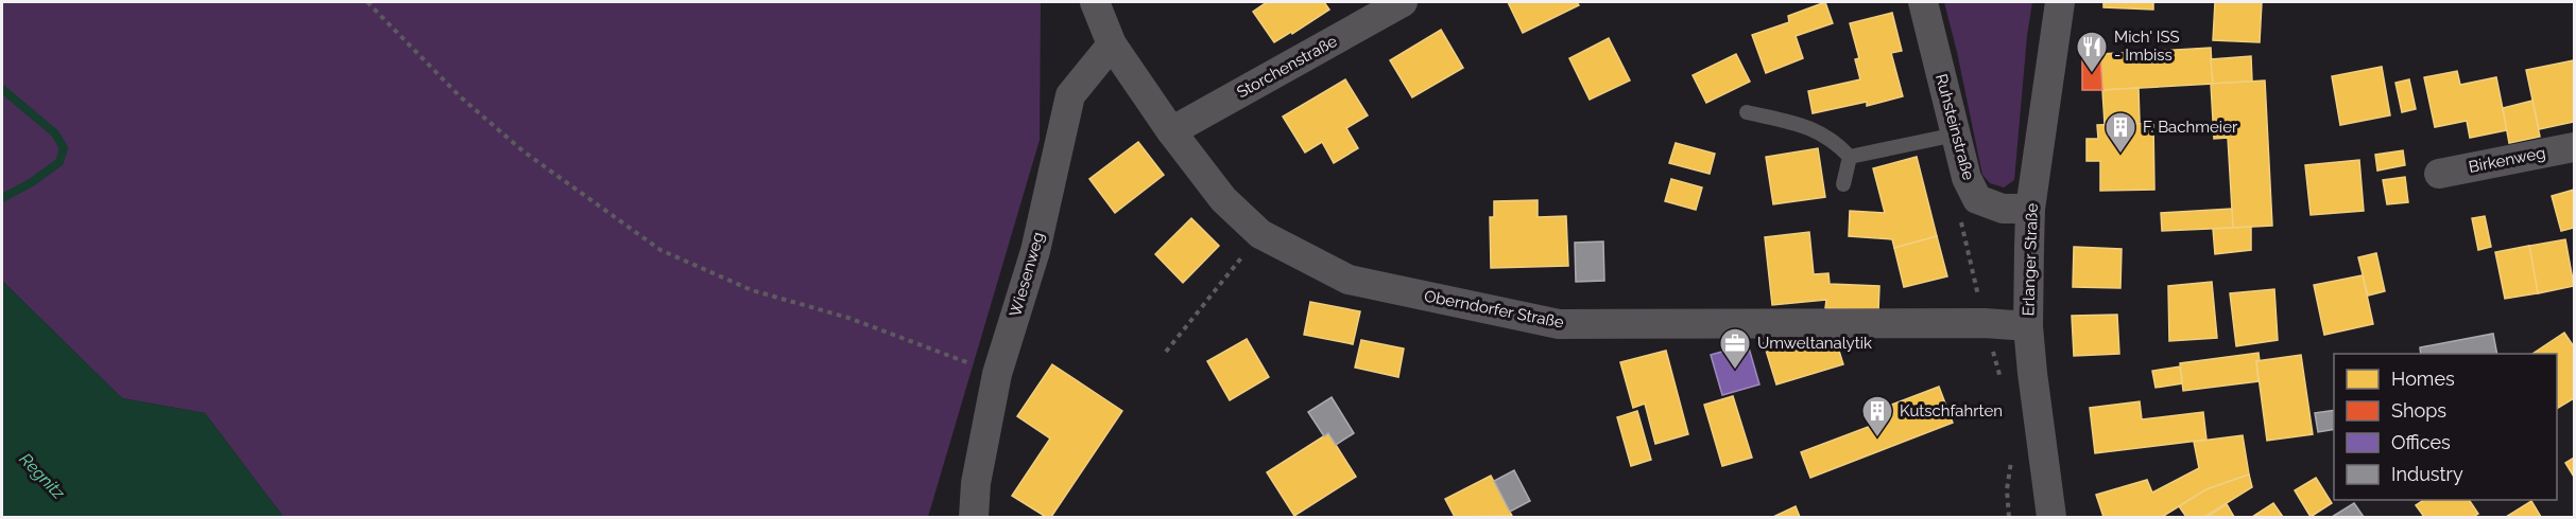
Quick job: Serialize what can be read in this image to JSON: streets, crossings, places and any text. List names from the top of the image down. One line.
{"streets":{"street":["Storchenstraße","Ruhsteinstraße","Birkenweg","Erlanger Straße","Wiesenweg","Oberndorfer Straße"]},"crossings":[["Storchenstraße","Oberndorfer Straße"],["Ruhsteinstraße","Erlanger Straße"],["Erlanger Straße","Oberndorfer Straße"],["Wiesenweg","Oberndorfer Straße"]],"water":["Regnitz"],"places":{"restaurant":["Mich' ISS - Imbiss"],"building":["F. Bachmeier","Kutschfahrten"],"office":["Umweltanalytik"]},"legend":["Homes","Shops","Offices","Industry"]}
